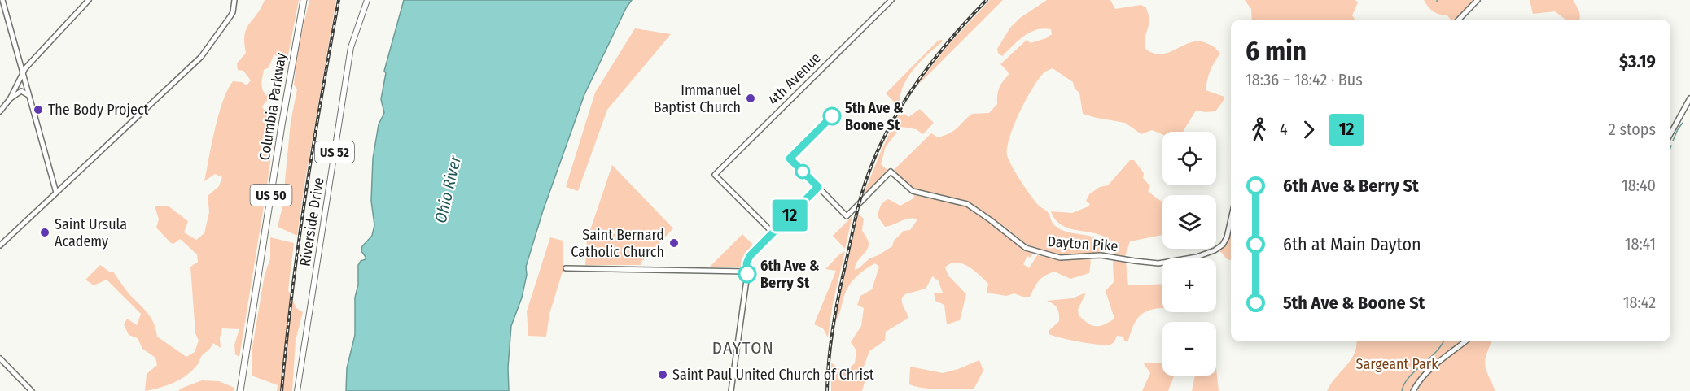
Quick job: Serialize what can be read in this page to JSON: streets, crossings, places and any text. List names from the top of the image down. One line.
{"streets":{"highway":["Columbia Parkway","US 50"],"main road":["US 52","Riverside Drive"],"street":["4th Avenue","Dayton Pike"]},"crossings":[["4th Avenue","Dayton Pike"]],"districts":["DAYTON"],"water":["Ohio River"],"parks":["Sargeant Park"],"places":["Immanuel Baptist Church","The Body Project","5th Ave & Boone St","Saint Ursula Academy","Saint Bernard Catholic Church","6th Ave & Berry St","Saint Paul United Church of Christ"],"lines":["bus line 12"],"page":{"on_map":"12","heading":["6 min","18:36 – 18:42 · Bus","$3.19"],"legs":["4","12","2 stops"],"map_buttons":["+","−"],"list":[{"name":"6th Ave & Berry St","value":"18:40"},{"name":"6th at Main Dayton","value":"18:41"},{"name":"5th Ave & Boone St","value":"18:42"}]}}
